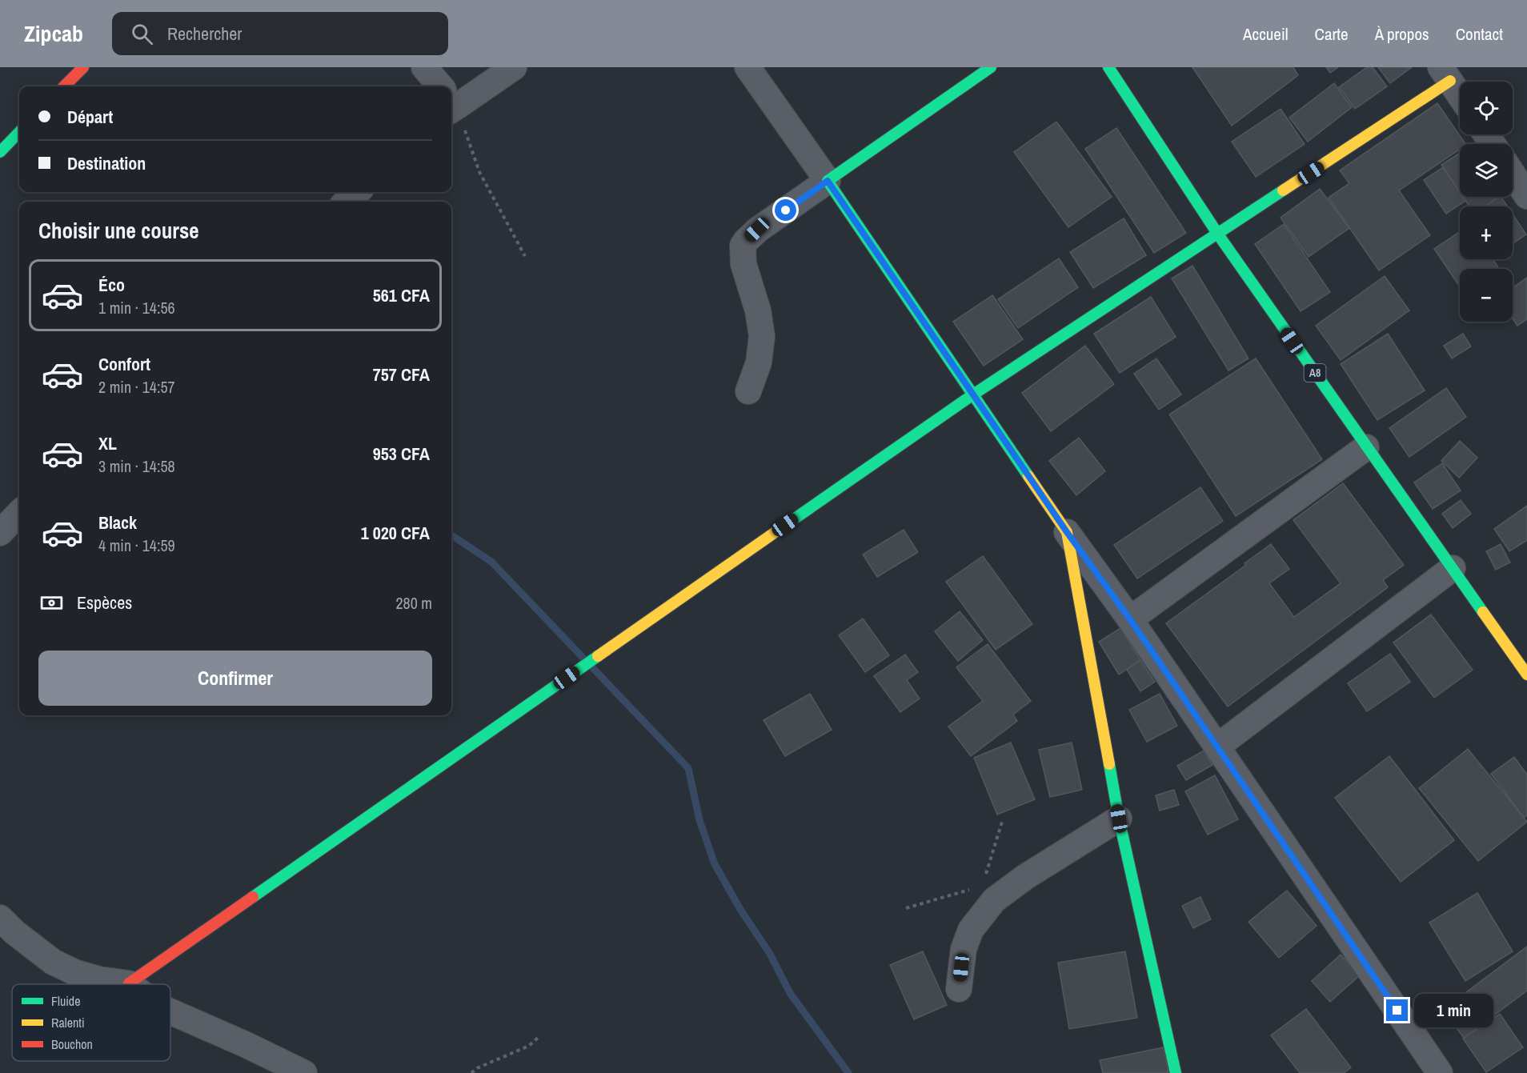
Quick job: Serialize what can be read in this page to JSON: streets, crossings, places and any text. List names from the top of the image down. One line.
{"streets":{"street":["A8"]},"legend":["Fluide","Ralenti","Bouchon"],"page":{"header":"Zipcab","search":"Rechercher","nav":["Accueil","Carte","À propos","Contact"],"map_buttons":["+","−"],"banner":["Départ","Destination"],"heading":"Choisir une course","list":[{"name":"Éco","note":"1 min · 14:56","value":"561 CFA"},{"name":"Confort","note":"2 min · 14:57","value":"757 CFA"},{"name":"XL","note":"3 min · 14:58","value":"953 CFA"},{"name":"Black","note":"4 min · 14:59","value":"1 020 CFA"}],"pay":["Espèces","280 m"],"buttons":"Confirmer","bubble":"1 min"}}
